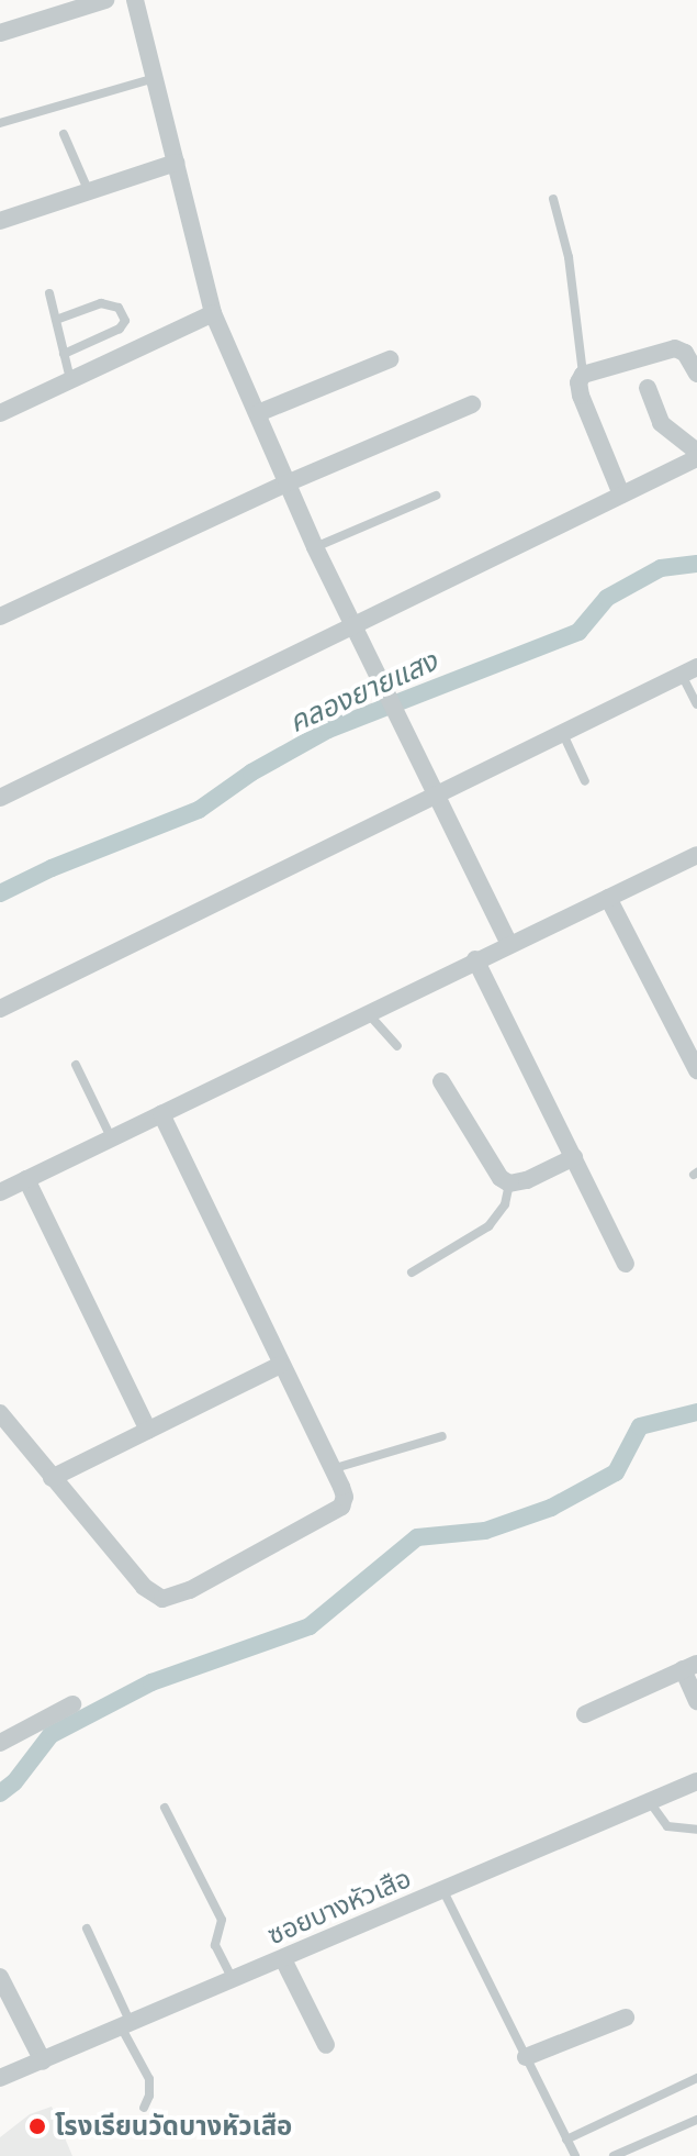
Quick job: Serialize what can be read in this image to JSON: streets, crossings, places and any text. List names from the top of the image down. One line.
{"streets":{"street":["ซอยบางหัวเสือ"]},"water":["คลองยายแสง"],"places":["โรงเรียนวัดบางหัวเสือ"]}
